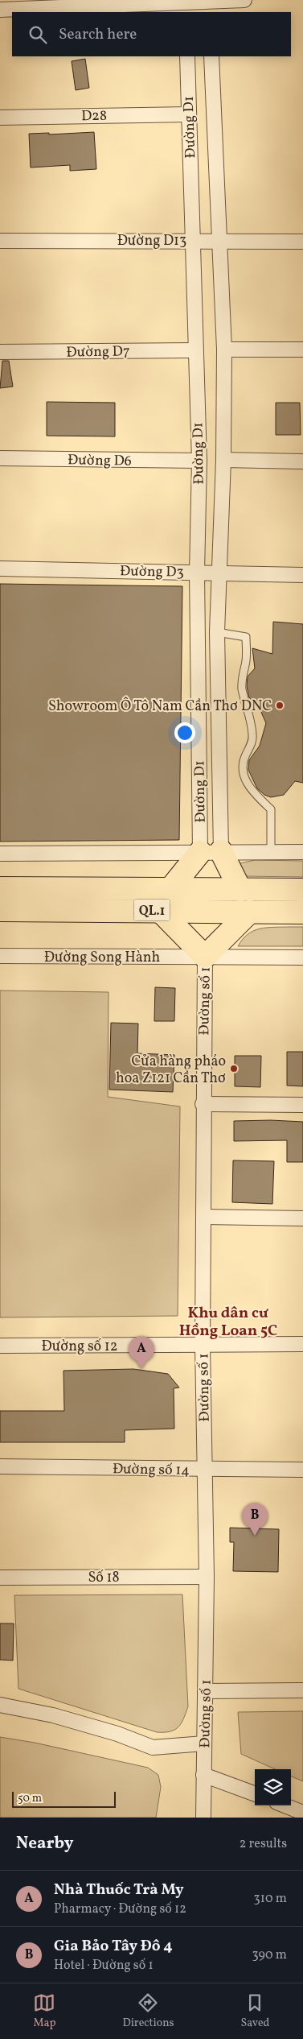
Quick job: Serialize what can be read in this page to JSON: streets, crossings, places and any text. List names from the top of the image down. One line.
{"streets":{"highway":["QL.1"],"street":["D28","Đường D1","Đường D13","Đường D7","Đường D6","Đường D3","Đường Song Hành","Đường số 1","Đường số 12","Đường số 14","Số 18"]},"crossings":[["D28","Đường D1"],["Đường D1","Đường D13"],["Đường D1","Đường D7"],["Đường D1","Đường D6"],["Đường D1","Đường D3"],["Đường Song Hành","Đường số 1"],["Đường số 1","Đường số 12"],["Đường số 1","Đường số 14"],["Đường số 1","Số 18"]],"districts":["Khu dân cư Hồng Loan 5C"],"places":["Showroom Ô Tô Nam Cần Thơ DNC","Cửa hàng pháo hoa Z121 Cần Thơ"],"scale_bar":"50 m","page":{"search":"Search here","pins":["A","B"],"scale":"50 m","heading":["Nearby","2 results"],"list":[{"mark":"A","name":"Nhà Thuốc Trà My","note":"Pharmacy · Đường số 12","value":"310 m"},{"mark":"B","name":"Gia Bảo Tây Đô 4","note":"Hotel · Đường số 1","value":"390 m"}],"nav":["Map","Directions","Saved"]}}
